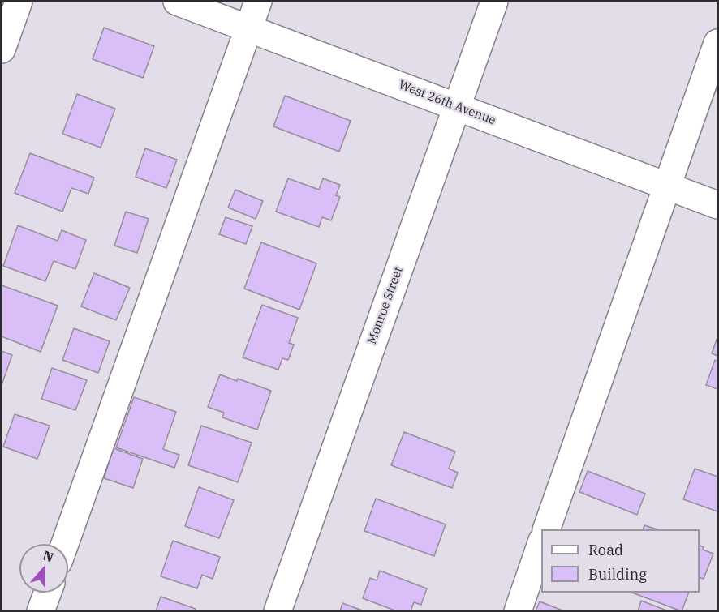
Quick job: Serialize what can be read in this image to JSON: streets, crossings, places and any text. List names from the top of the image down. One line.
{"streets":{"street":["West 26th Avenue","Monroe Street"]},"crossings":[["West 26th Avenue","Monroe Street"]],"legend":["Road","Building"],"north":"top"}
